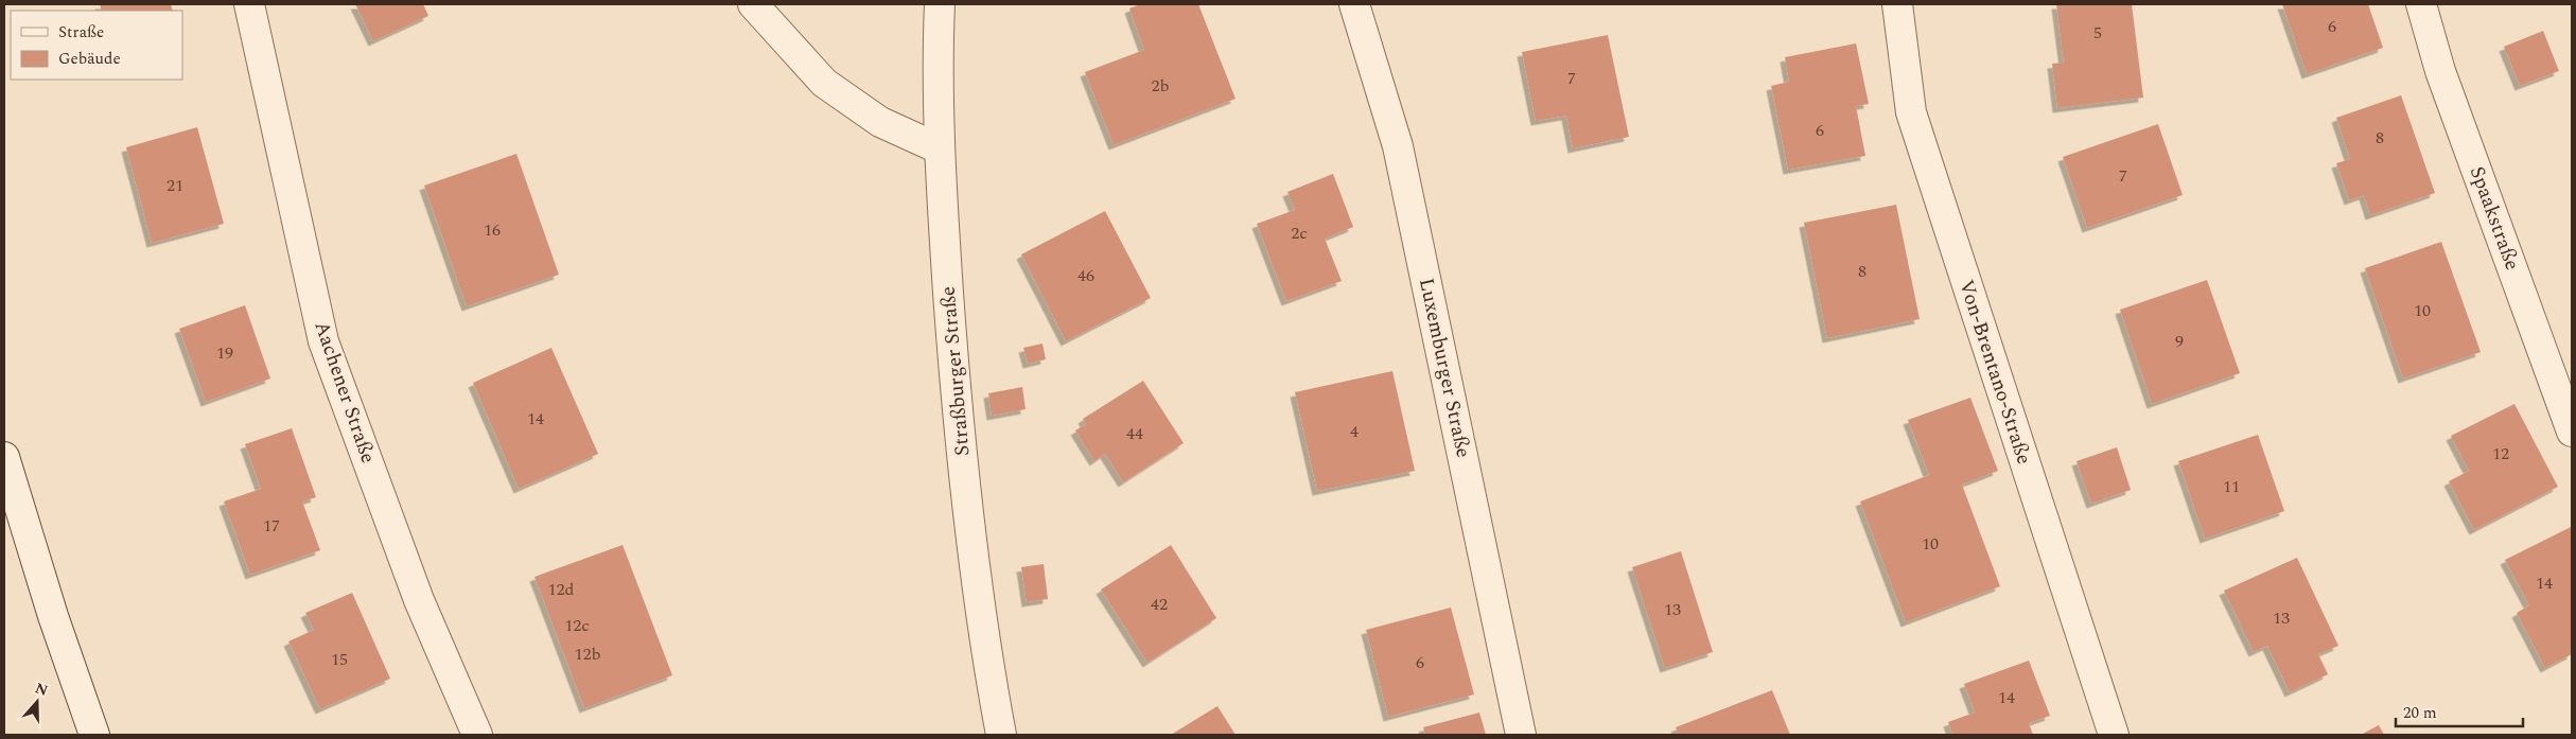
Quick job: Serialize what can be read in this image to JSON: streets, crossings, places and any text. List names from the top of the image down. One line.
{"streets":{"street":["Spaakstraße","Luxemburger Straße","Straßburger Straße","Von-Brentano-Straße","Aachener Straße"]},"house_numbers":["6","5","7","2b","6","8","7","21","16","2c","8","46","10","9","19","14","4","44","12","11","17","10","14","12d","42","13","13","12c","12b","15","6","14"],"legend":["Straße","Gebäude"],"scale_bar":"20 m","north":"top"}
